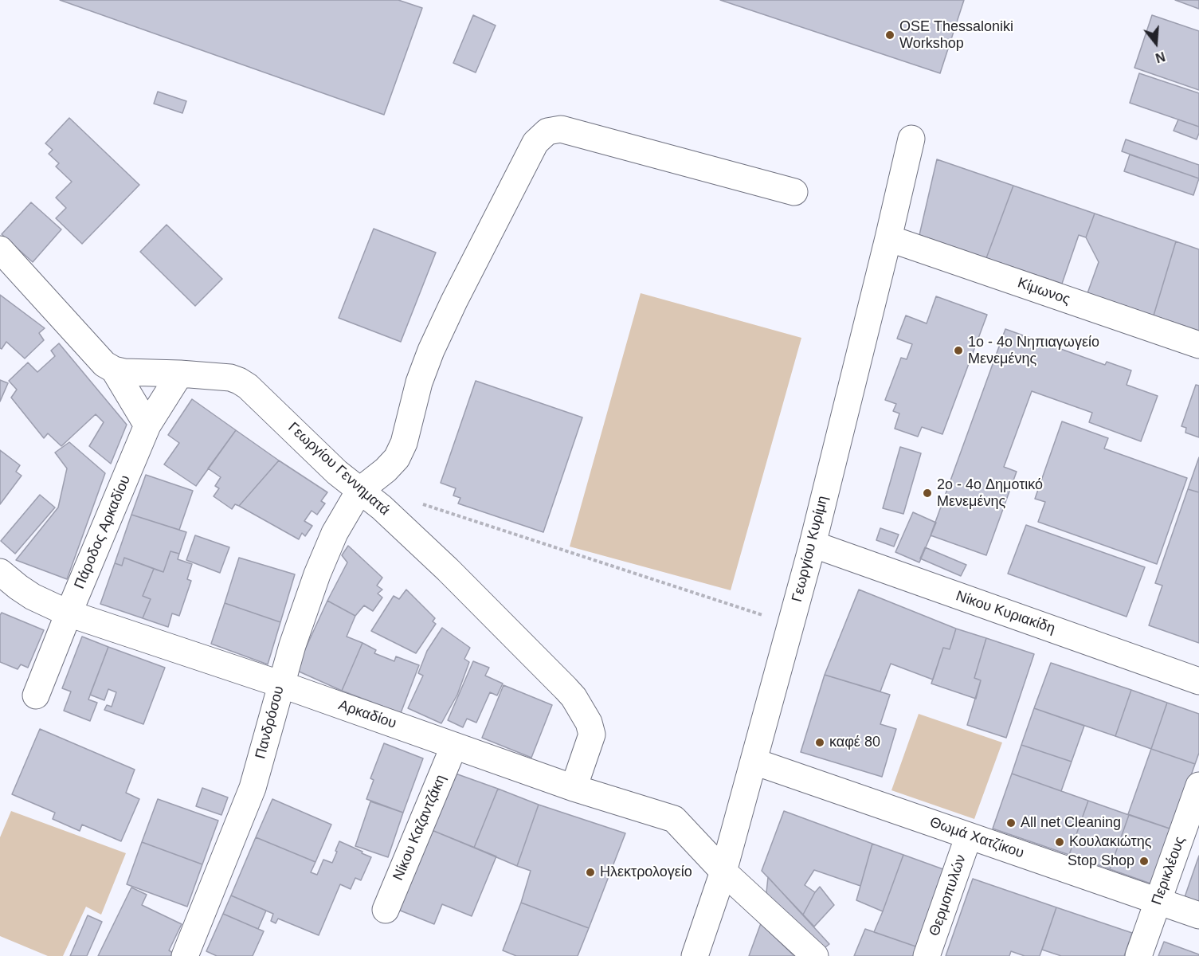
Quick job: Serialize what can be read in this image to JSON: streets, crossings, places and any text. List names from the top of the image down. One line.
{"streets":{"street":["Κίμωνος","Γεωργίου Γεννηματά","Πάροδος Αρκαδίου","Γεωργίου Κυρίμη","Νίκου Κυριακίδη","Αρκαδίου","Πανδρόσου","Νίκου Καζαντζάκη","Θωμά Χατζίκου","Περικλέους","Θερμοπυλών"]},"crossings":[["Κίμωνος","Γεωργίου Κυρίμη"],["Γεωργίου Γεννηματά","Πάροδος Αρκαδίου"],["Γεωργίου Γεννηματά","Αρκαδίου"],["Γεωργίου Γεννηματά","Πανδρόσου"],["Πάροδος Αρκαδίου","Αρκαδίου"],["Γεωργίου Κυρίμη","Νίκου Κυριακίδη"],["Γεωργίου Κυρίμη","Αρκαδίου"],["Γεωργίου Κυρίμη","Θωμά Χατζίκου"],["Αρκαδίου","Πανδρόσου"],["Αρκαδίου","Νίκου Καζαντζάκη"],["Θωμά Χατζίκου","Περικλέους"],["Θωμά Χατζίκου","Θερμοπυλών"]],"places":["OSE Thessaloniki Workshop","1o - 4o Νηπιαγωγείο Μενεμένης","2o - 4o Δημοτικό Μενεμένης","καφέ 80","All net Cleaning","Κουλακιώτης","Stop Shop","Ηλεκτρολογείο"],"north":"bottom"}
